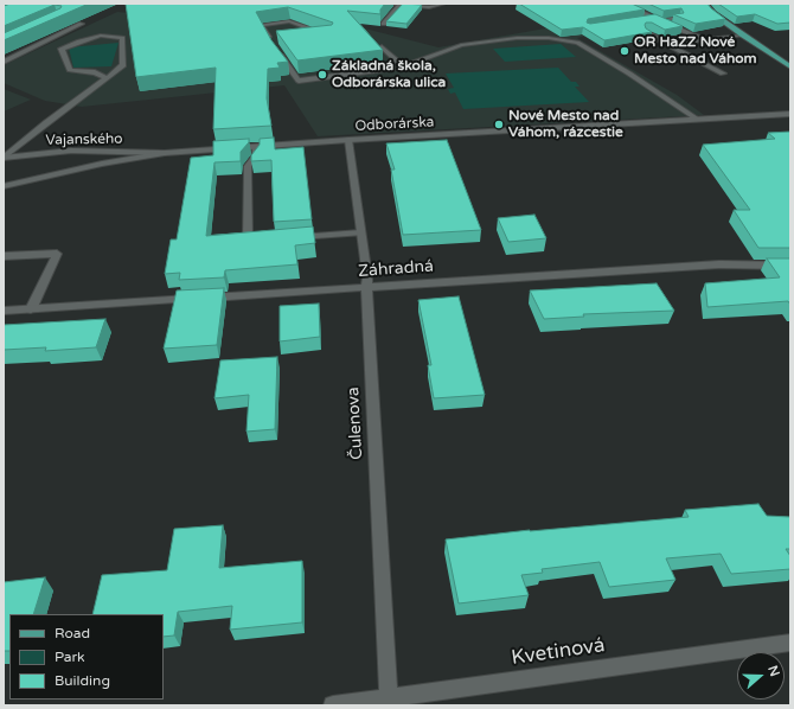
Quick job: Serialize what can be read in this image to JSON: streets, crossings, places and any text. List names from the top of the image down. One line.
{"streets":{"street":["Odborárska","Vajanského","Záhradná","Čulenova","Kvetinová"]},"crossings":[["Odborárska","Vajanského"],["Odborárska","Čulenova"],["Záhradná","Čulenova"],["Čulenova","Kvetinová"]],"places":["OR HaZZ Nové Mesto nad Váhom","Základná škola, Odborárska ulica","Nové Mesto nad Váhom, rázcestie"],"legend":["Road","Park","Building"],"north":"right"}
